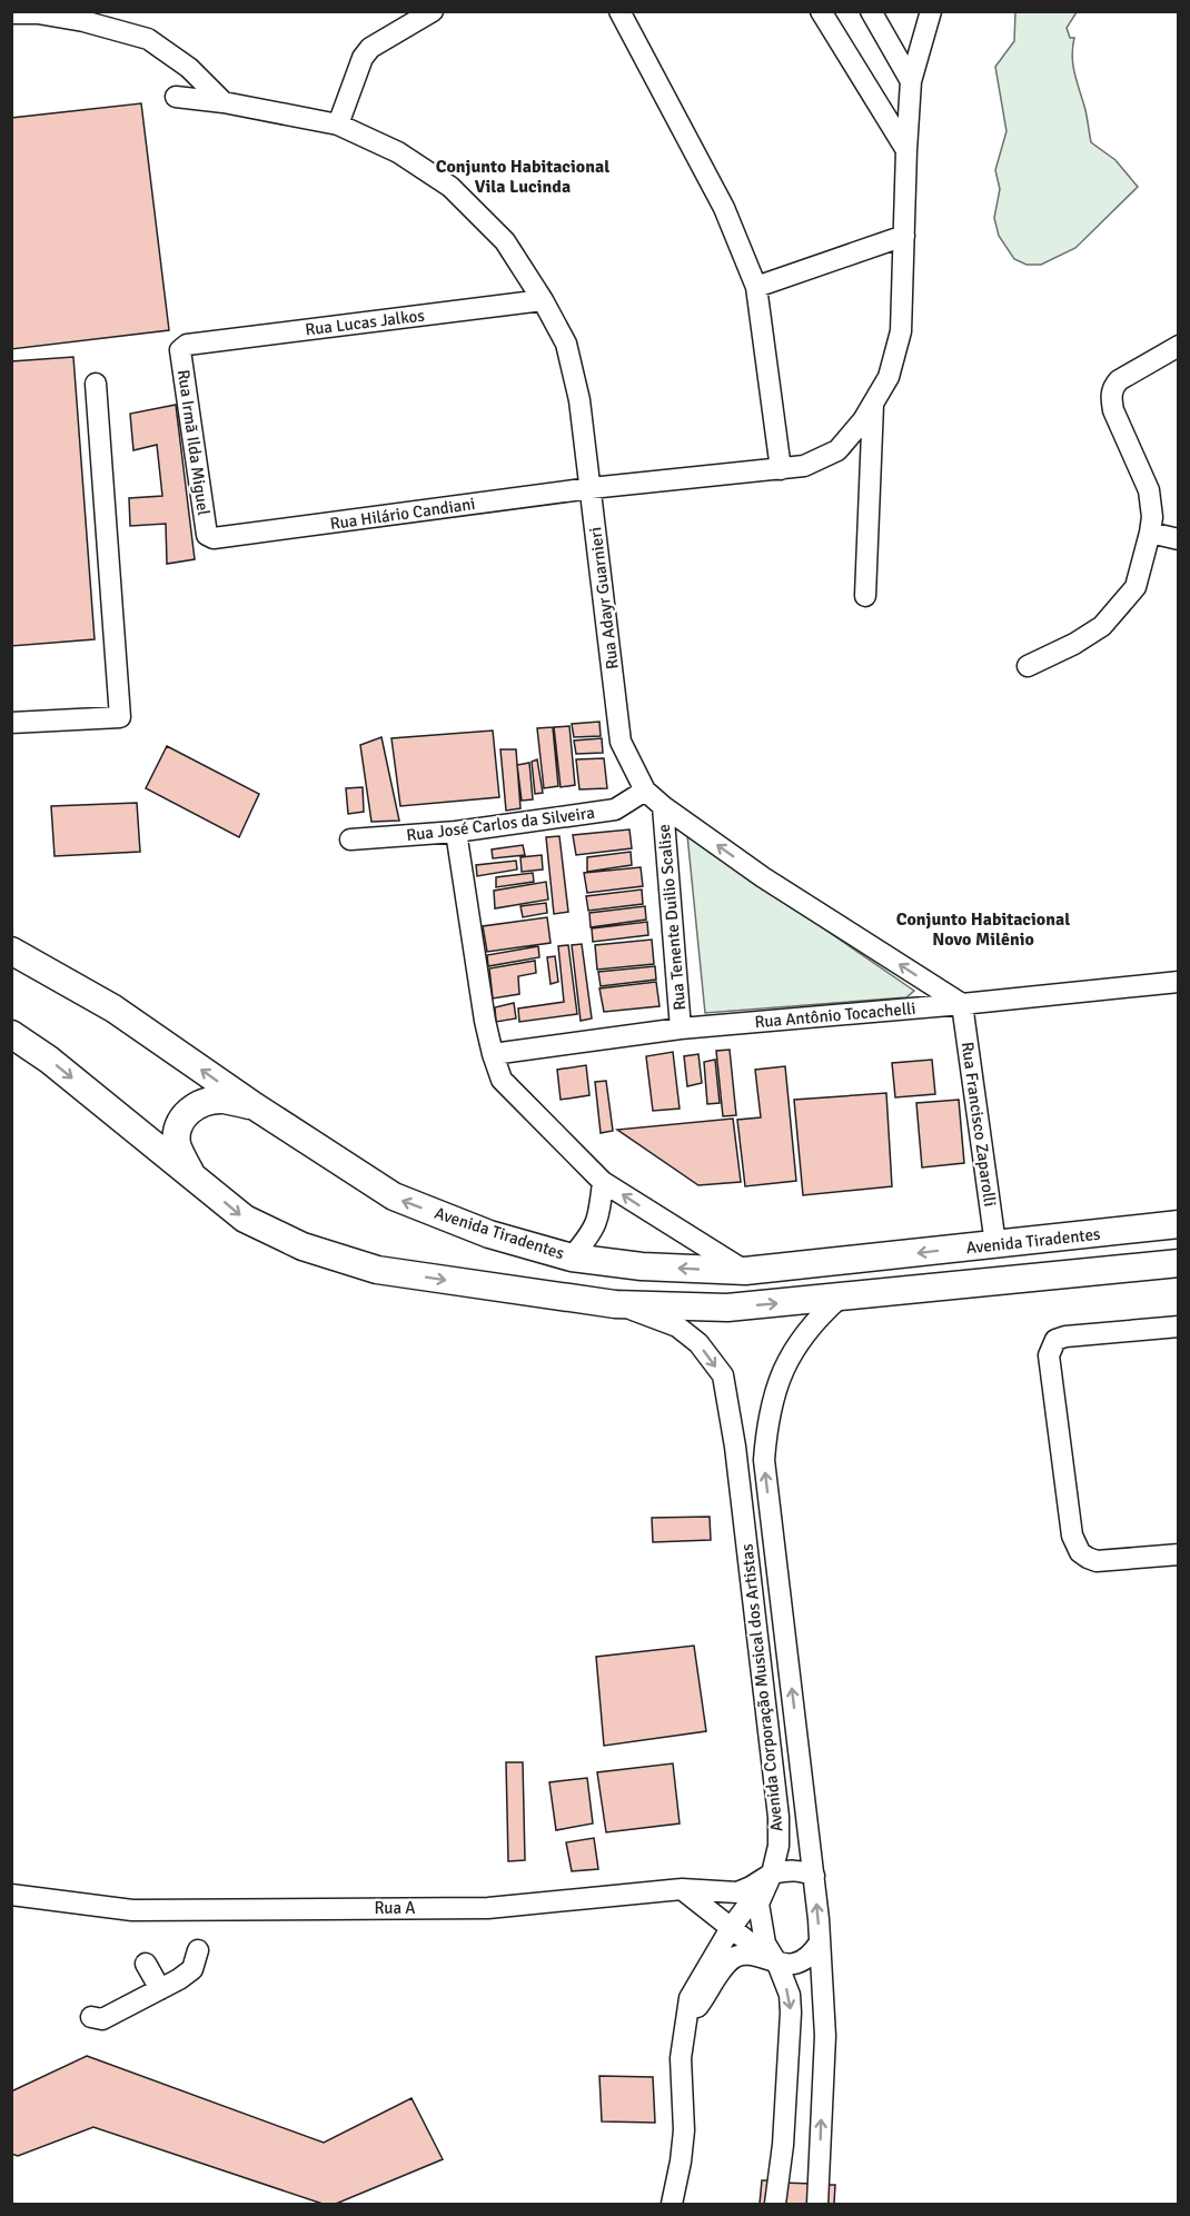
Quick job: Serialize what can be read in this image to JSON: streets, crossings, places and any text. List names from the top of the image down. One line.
{"streets":{"main road":["Avenida Tiradentes"],"street":["Rua Lucas Jalkos","Rua Irmã Ilda Miguel","Rua Hilário Candiani","Rua Adayr Guarnieri","Rua José Carlos da Silveira","Rua Tenente Duilio Scalise","Rua Antônio Tocachelli","Rua Francisco Zaparolli","Avenida Corporação Musical dos Artistas","Rua A"]},"crossings":[["Rua Lucas Jalkos","Rua Irmã Ilda Miguel"],["Rua Lucas Jalkos","Rua Adayr Guarnieri"],["Rua Irmã Ilda Miguel","Rua Hilário Candiani"],["Rua Hilário Candiani","Rua Adayr Guarnieri"],["Rua Adayr Guarnieri","Rua José Carlos da Silveira"],["Rua Adayr Guarnieri","Rua Tenente Duilio Scalise"],["Rua Adayr Guarnieri","Rua Antônio Tocachelli"],["Rua Adayr Guarnieri","Rua Francisco Zaparolli"],["Rua Tenente Duilio Scalise","Rua Antônio Tocachelli"],["Rua Antônio Tocachelli","Rua Francisco Zaparolli"],["Rua Francisco Zaparolli","Avenida Tiradentes"],["Avenida Corporação Musical dos Artistas","Rua A"]],"districts":["Conjunto Habitacional Vila Lucinda","Conjunto Habitacional Novo Milênio"]}
